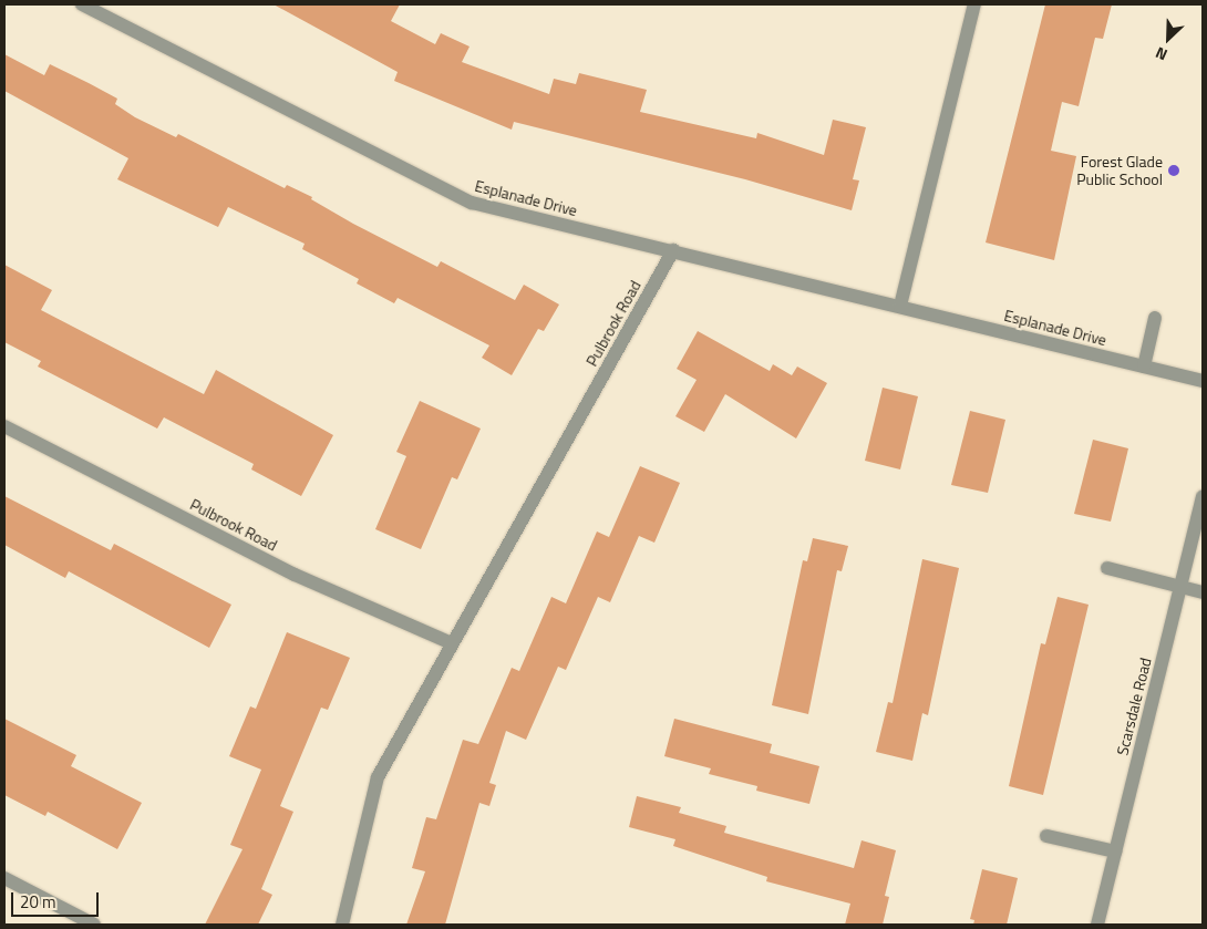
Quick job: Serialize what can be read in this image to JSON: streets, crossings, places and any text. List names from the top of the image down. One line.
{"streets":{"street":["Esplanade Drive","Pulbrook Road","Scarsdale Road"]},"crossings":[["Esplanade Drive","Pulbrook Road"]],"places":["Forest Glade Public School"],"scale_bar":"20 m","north":"bottom left"}
